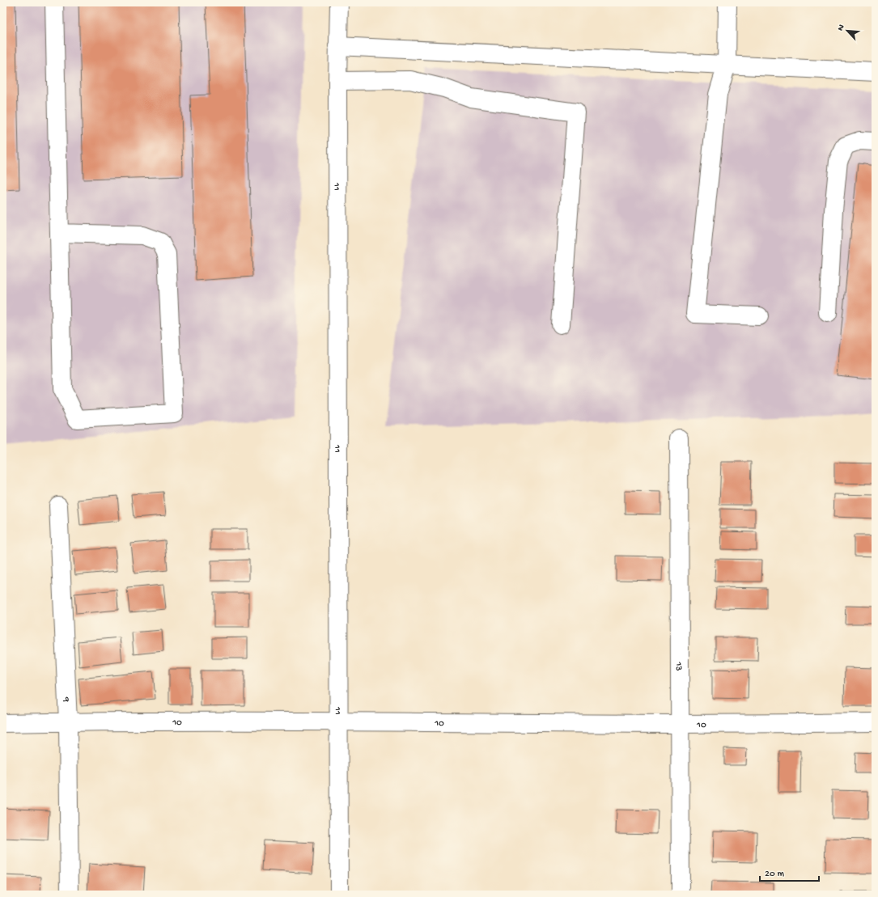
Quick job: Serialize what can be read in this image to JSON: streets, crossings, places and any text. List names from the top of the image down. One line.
{"streets":{"street":["11","13","9","10"]},"crossings":[["11","10"],["13","10"],["9","10"]],"scale_bar":"20 m","north":"top left"}
